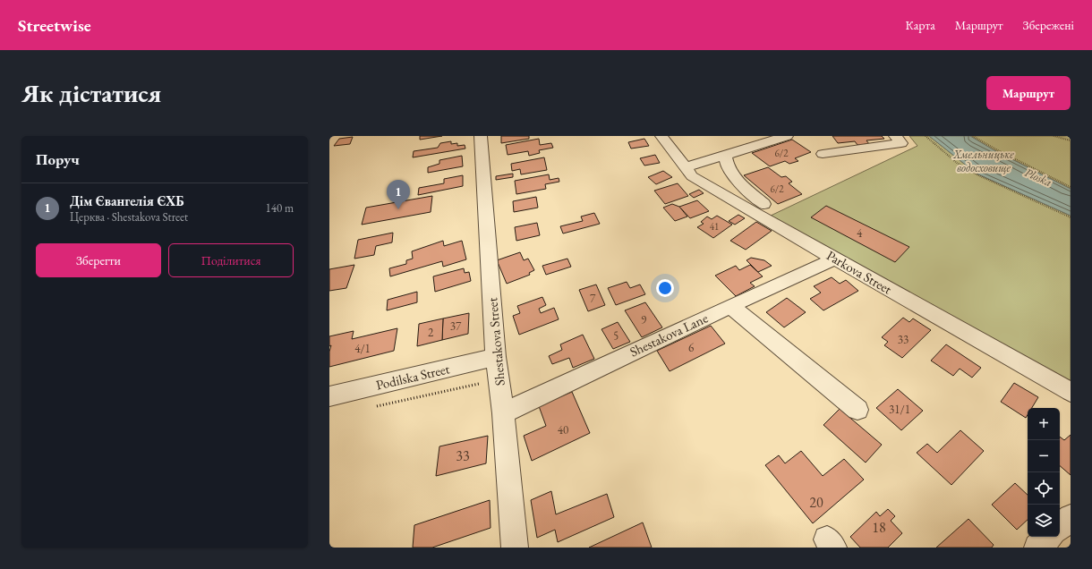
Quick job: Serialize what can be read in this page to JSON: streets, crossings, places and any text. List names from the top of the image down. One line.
{"streets":{"street":["Parkova Street","Shestakova Lane","Shestakova Street","Podilska Street"]},"crossings":[["Parkova Street","Shestakova Lane"],["Shestakova Lane","Shestakova Street"],["Shestakova Street","Podilska Street"]],"water":["Хмельницьке водосховище","Ploska"],"house_numbers":["6/2","6/2","41","4","7","9","37","2","5","33","6","4/1","31/1","40","33","20","18"],"page":{"header":"Streetwise","nav":["Карта","Маршрут","Збережені"],"buttons":["Маршрут",["Зберегти","Поділитися"]],"title":"Як дістатися","heading":"Поруч","pins":"1","list":[{"mark":"1","name":"Дім Євангелія ЄХБ","note":"Церква · Shestakova Street","value":"140 m"}],"map_buttons":["+","−"]}}
